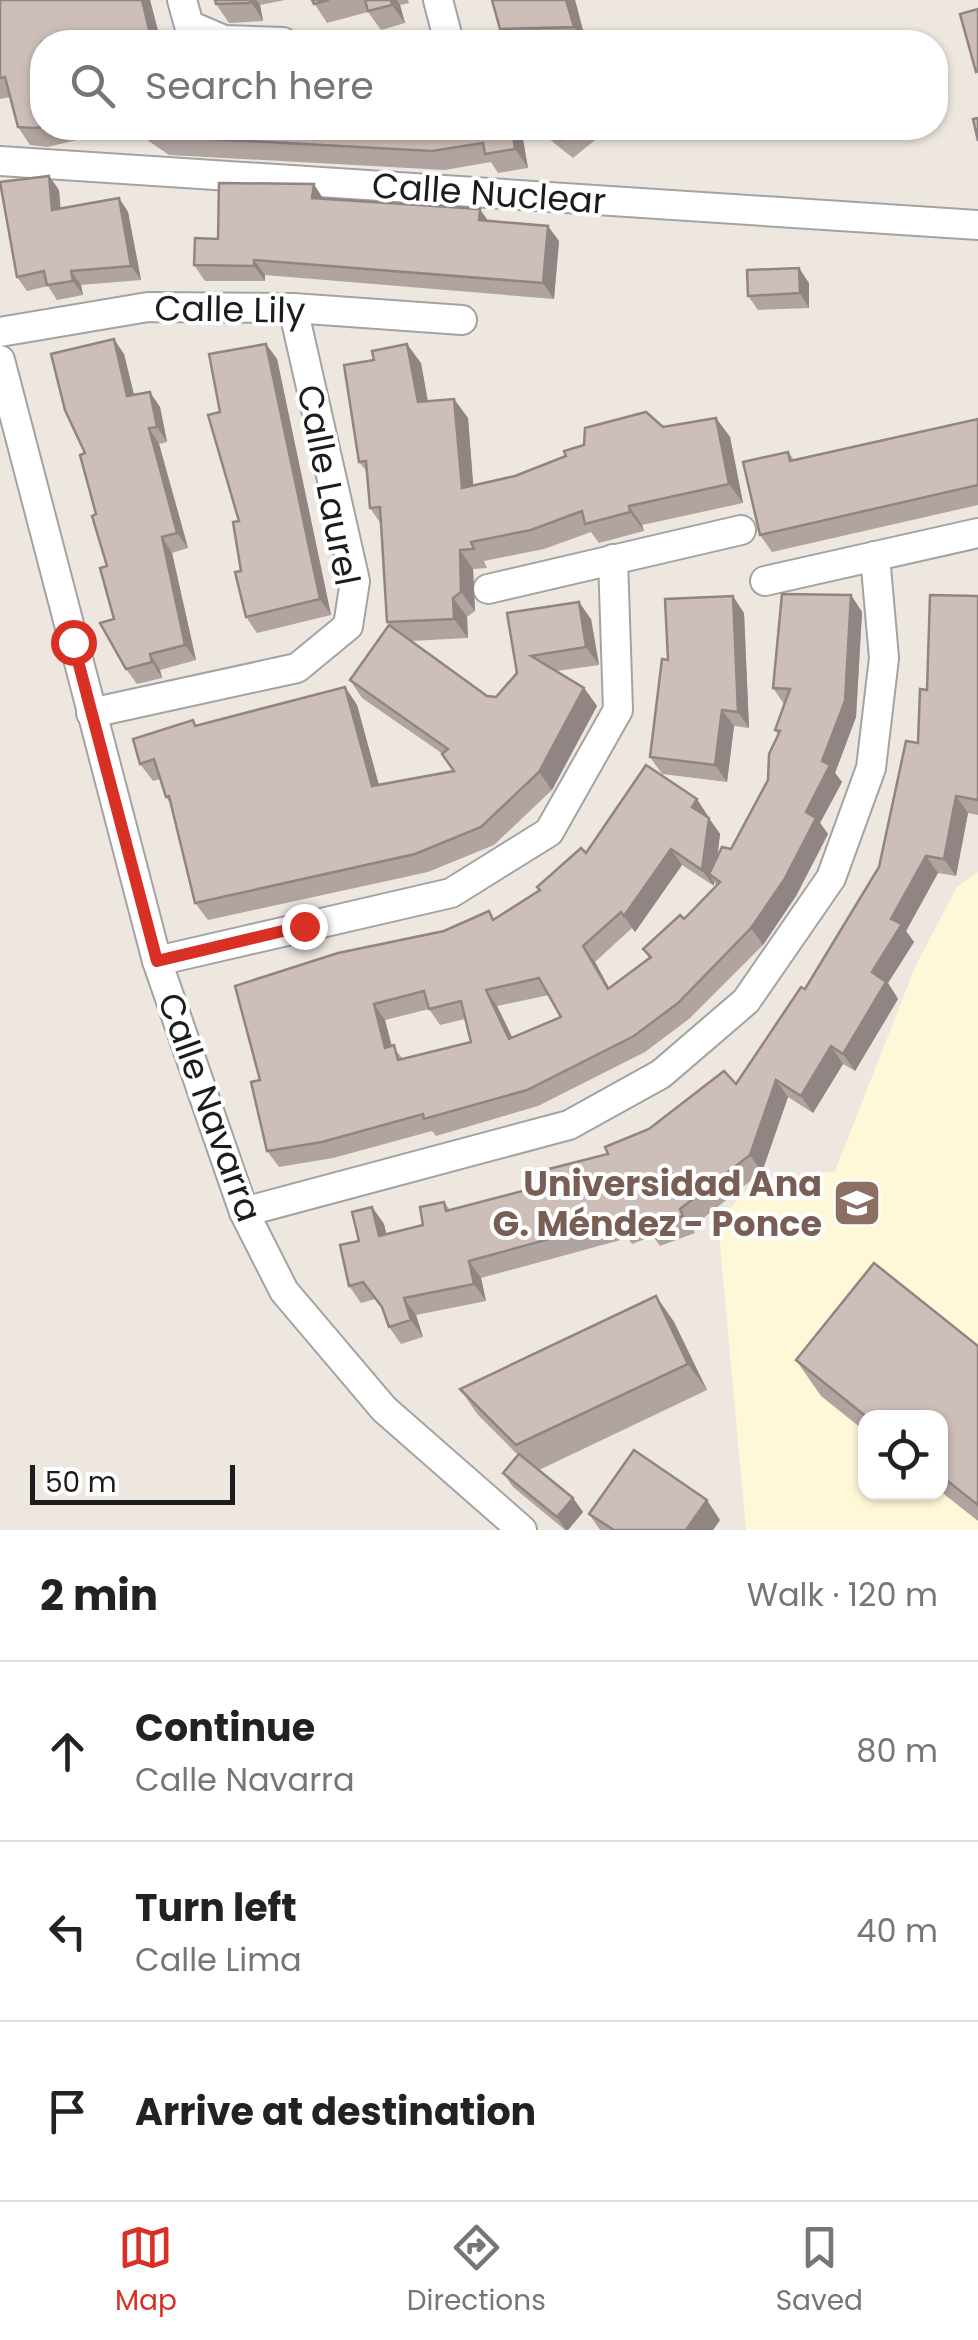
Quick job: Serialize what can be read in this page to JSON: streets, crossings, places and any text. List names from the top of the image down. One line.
{"streets":{"street":["Calle Nuclear","Calle Lily","Calle Laurel","Calle Navarra"]},"crossings":[["Calle Lily","Calle Laurel"],["Calle Laurel","Calle Navarra"]],"places":{"school or university":["Universidad Ana G. Méndez - Ponce"]},"scale_bar":"50 m","page":{"search":"Search here","scale":"50 m","heading":["2 min","Walk · 120 m"],"list":[["Continue","Calle Navarra","80 m"],["Turn left","Calle Lima","40 m"],"Arrive at destination"],"nav":["Map","Directions","Saved"]}}
